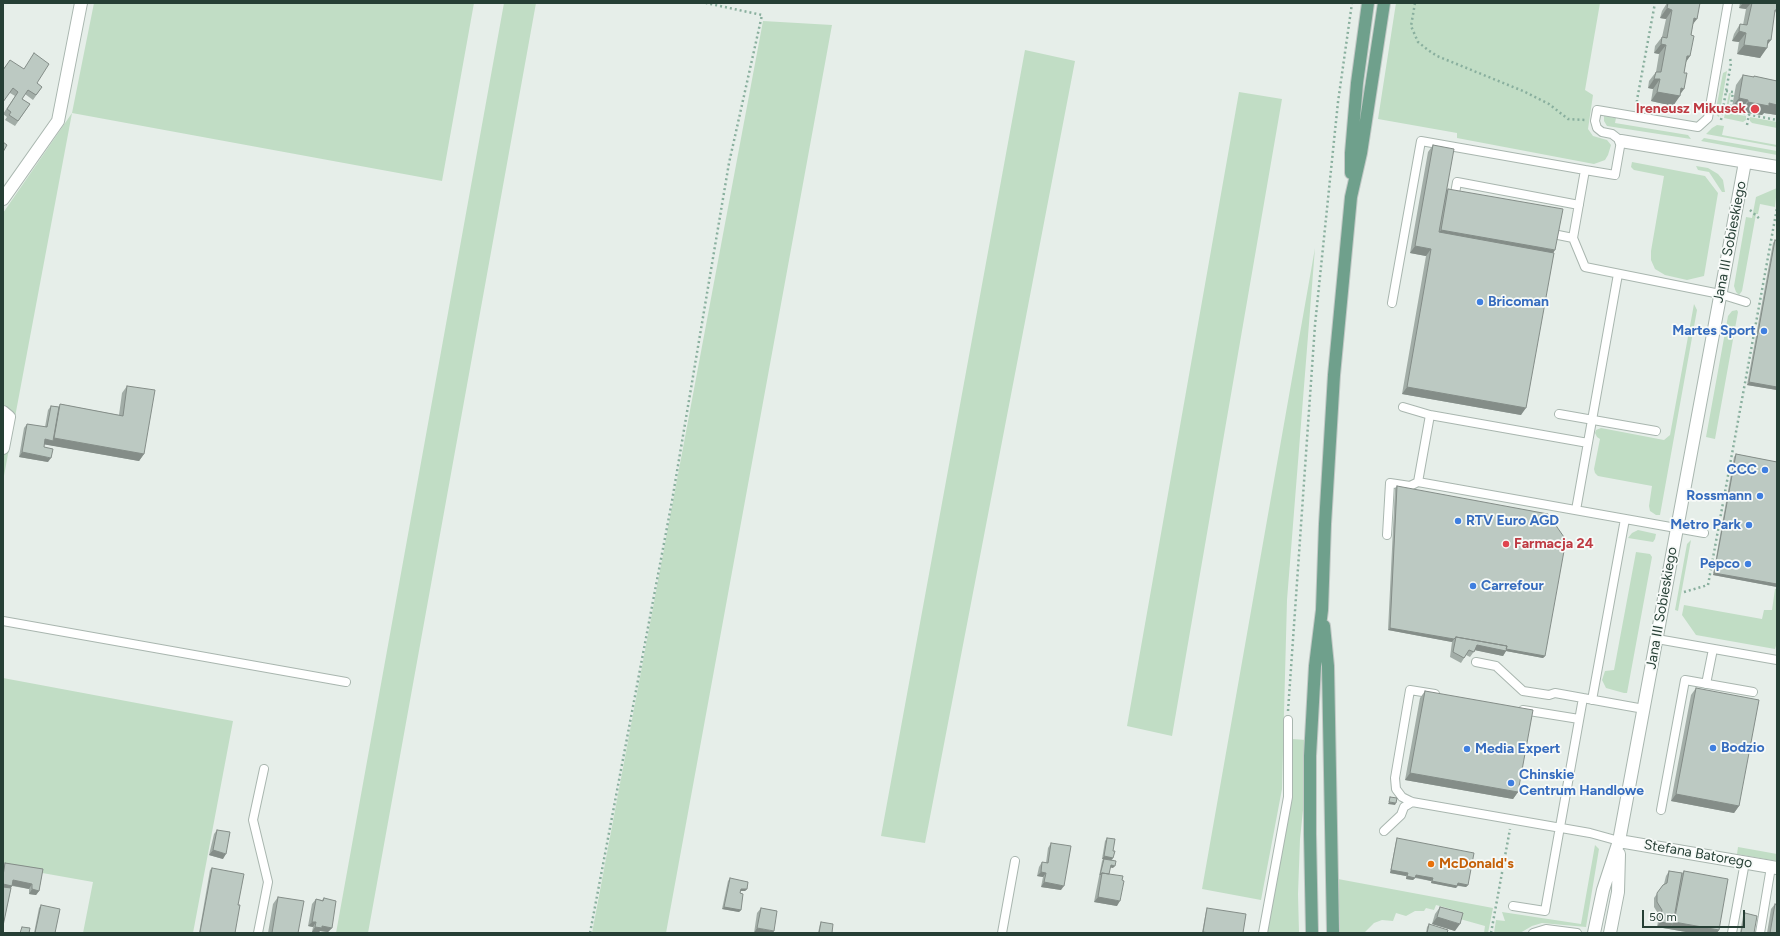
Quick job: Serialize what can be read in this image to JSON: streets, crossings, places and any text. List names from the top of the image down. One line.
{"streets":{"street":["Jana III Sobieskiego","Stefana Batorego"]},"crossings":[["Jana III Sobieskiego","Stefana Batorego"]],"places":["Ireneusz Mikusek","Bricoman","Martes Sport","CCC","Rossmann","RTV Euro AGD","Metro Park","Farmacja 24","Pepco","Carrefour","Bodzio","Media Expert","Chinskie Centrum Handlowe","McDonald's"],"scale_bar":"50 m"}
